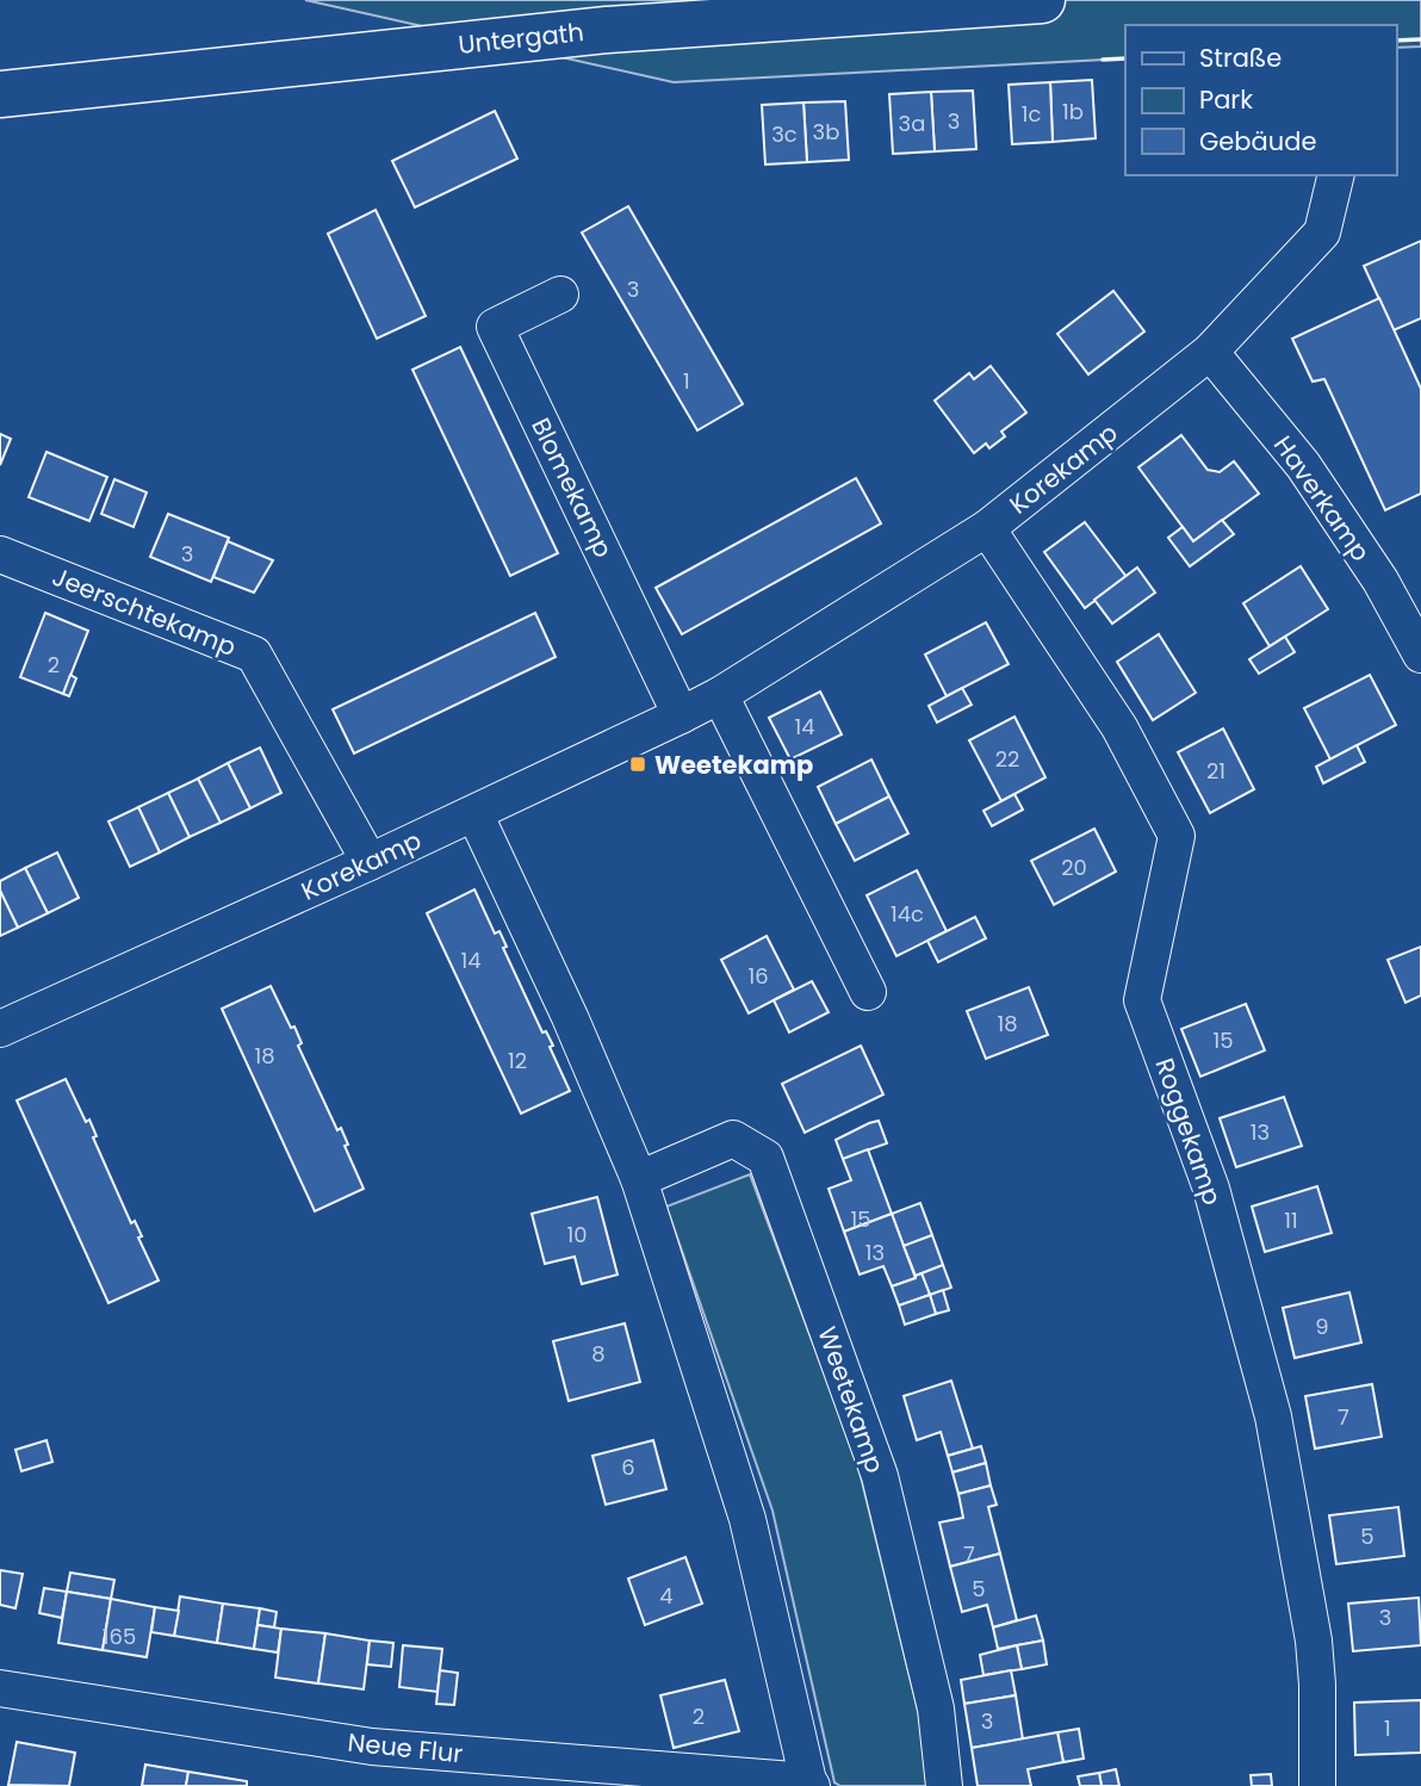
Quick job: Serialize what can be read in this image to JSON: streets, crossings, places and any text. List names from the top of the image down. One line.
{"streets":{"main road":["Untergath"],"street":["Korekamp","Blomekamp","Haverkamp","Jeerschtekamp","Roggekamp","Weetekamp","Neue Flur"]},"crossings":[["Korekamp","Blomekamp"],["Korekamp","Haverkamp"],["Korekamp","Jeerschtekamp"],["Korekamp","Roggekamp"]],"places":{"transit":["Weetekamp"]},"house_numbers":["1b","1c","3","3a","3b","3c","3","1","3","2","14","22","21","20","14c","14","16","18","15","18","12","13","15","11","10","13","9","8","7","6","5","7","5","4","3","165","2","3","1"],"legend":["Straße","Park","Gebäude"]}
